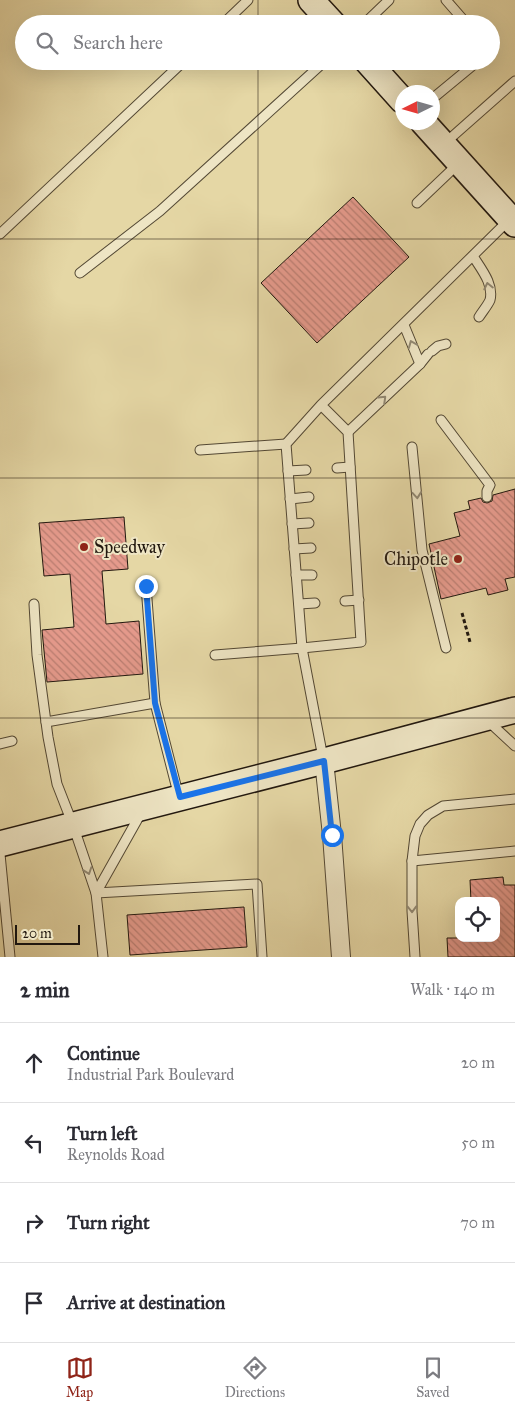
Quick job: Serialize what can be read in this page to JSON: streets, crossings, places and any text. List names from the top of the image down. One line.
{"places":["Speedway","Chipotle"],"scale_bar":"20 m","north":"left","page":{"search":"Search here","scale":"20 m","heading":["2 min","Walk · 140 m"],"list":[["Continue","Industrial Park Boulevard","20 m"],["Turn left","Reynolds Road","50 m"],["Turn right","70 m"],"Arrive at destination"],"nav":["Map","Directions","Saved"]}}
